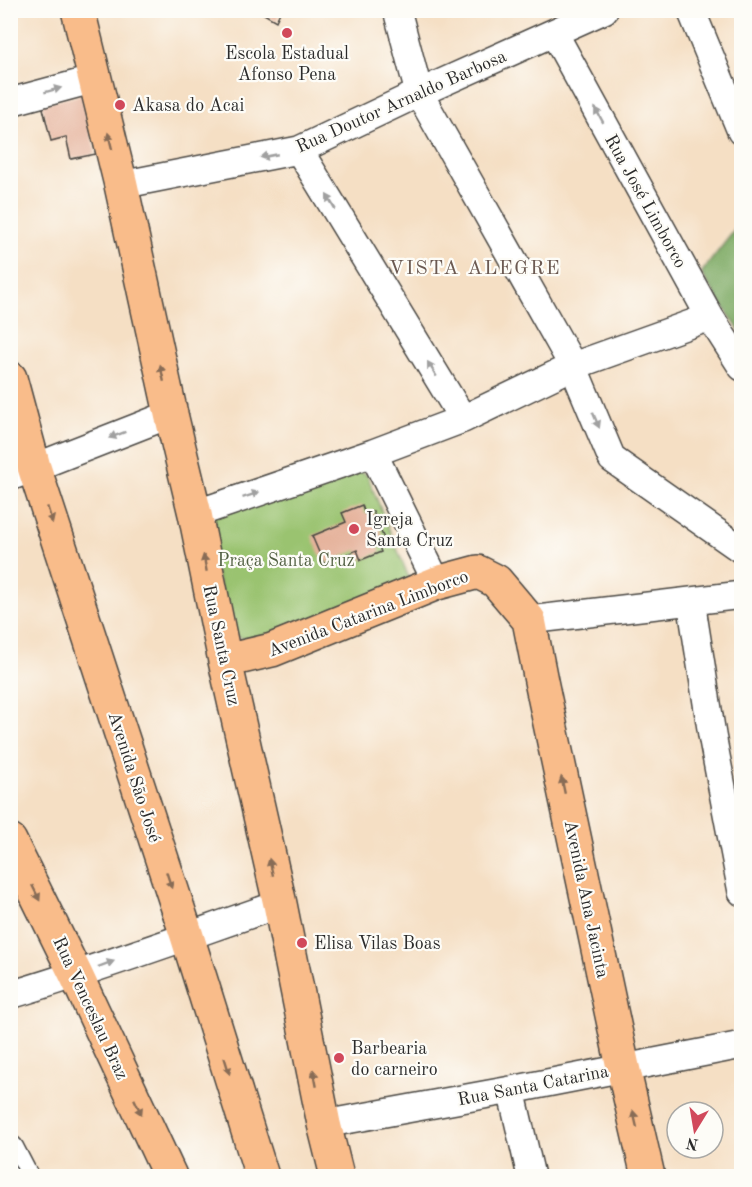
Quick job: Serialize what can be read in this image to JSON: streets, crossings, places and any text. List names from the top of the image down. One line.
{"streets":{"main road":["Avenida Catarina Limborco","Rua Santa Cruz","Avenida São José","Avenida Ana Jacinta","Rua Venceslau Braz"],"street":["Rua Doutor Arnaldo Barbosa","Rua José Limborco","Rua Santa Catarina"]},"crossings":[["Rua Doutor Arnaldo Barbosa","Rua José Limborco"],["Rua Doutor Arnaldo Barbosa","Rua Santa Cruz"],["Avenida Catarina Limborco","Rua Santa Cruz"],["Avenida Catarina Limborco","Avenida Ana Jacinta"],["Rua Santa Cruz","Rua Santa Catarina"],["Avenida Ana Jacinta","Rua Santa Catarina"]],"one_way":["Rua Doutor Arnaldo Barbosa","Rua Santa Cruz","Avenida São José","Avenida Ana Jacinta","Rua Venceslau Braz"],"districts":["VISTA ALEGRE"],"parks":["Praça Santa Cruz"],"places":["Escola Estadual Afonso Pena","Akasa do Acai","Igreja Santa Cruz","Elisa Vilas Boas","Barbearia do carneiro"],"north":"bottom"}
